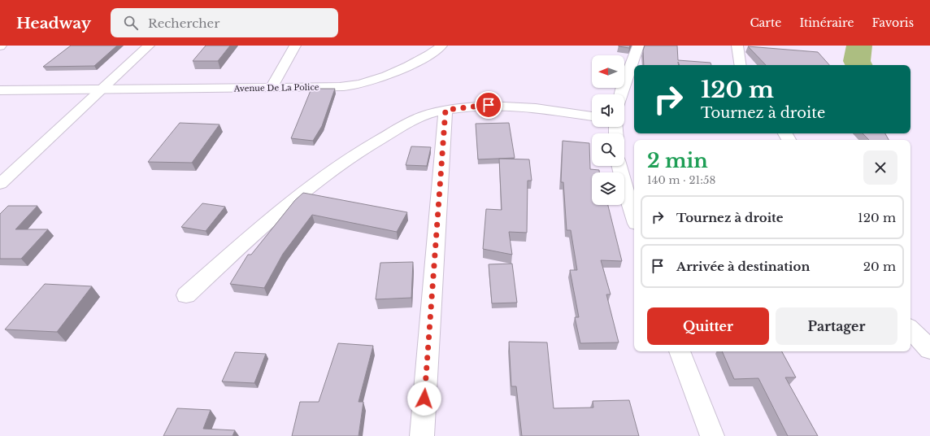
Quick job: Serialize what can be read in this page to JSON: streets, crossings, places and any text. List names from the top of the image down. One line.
{"streets":{"street":["Avenue De La Police"]},"north":"left","page":{"header":"Headway","search":"Rechercher","nav":["Carte","Itinéraire","Favoris"],"turn":["120 m","Tournez à droite"],"heading":["2 min","140 m · 21:58"],"list":[{"name":"Tournez à droite","value":"120 m"},{"name":"Arrivée à destination","value":"20 m"}],"buttons":["Quitter","Partager"]}}
